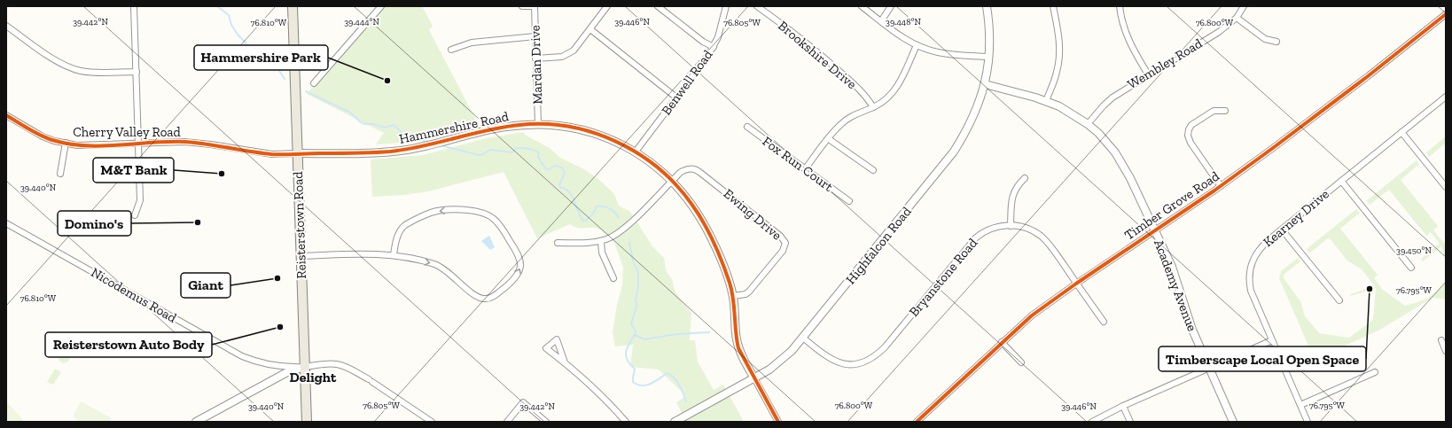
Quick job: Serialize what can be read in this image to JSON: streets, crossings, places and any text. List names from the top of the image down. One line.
{"streets":{"main road":["Reisterstown Road"],"street":["Brookshire Drive","Wembley Road","Mardan Drive","Benwell Road","Hammershire Road","Cherry Valley Road","Fox Run Court","Timber Grove Road","Ewing Drive","Kearney Drive","Highfalcon Road","Bryanstone Road","Academy Avenue","Nicodemus Road"]},"crossings":[["Wembley Road","Academy Avenue"],["Mardan Drive","Hammershire Road"],["Benwell Road","Hammershire Road"],["Hammershire Road","Cherry Valley Road"],["Hammershire Road","Ewing Drive"],["Hammershire Road","Reisterstown Road"],["Hammershire Road","Highfalcon Road"],["Cherry Valley Road","Reisterstown Road"],["Timber Grove Road","Bryanstone Road"],["Timber Grove Road","Academy Avenue"],["Reisterstown Road","Nicodemus Road"],["Highfalcon Road","Bryanstone Road"],["Highfalcon Road","Academy Avenue"]],"districts":["Delight"],"places":["Hammershire Park","M&T Bank","Domino's","Giant","Timberscape Local Open Space","Reisterstown Auto Body"],"coordinates":["39.442°N","39.444°N","39.446°N","39.448°N","76.810°W","76.805°W","76.800°W","39.440°N","39.450°N","76.795°W"]}
